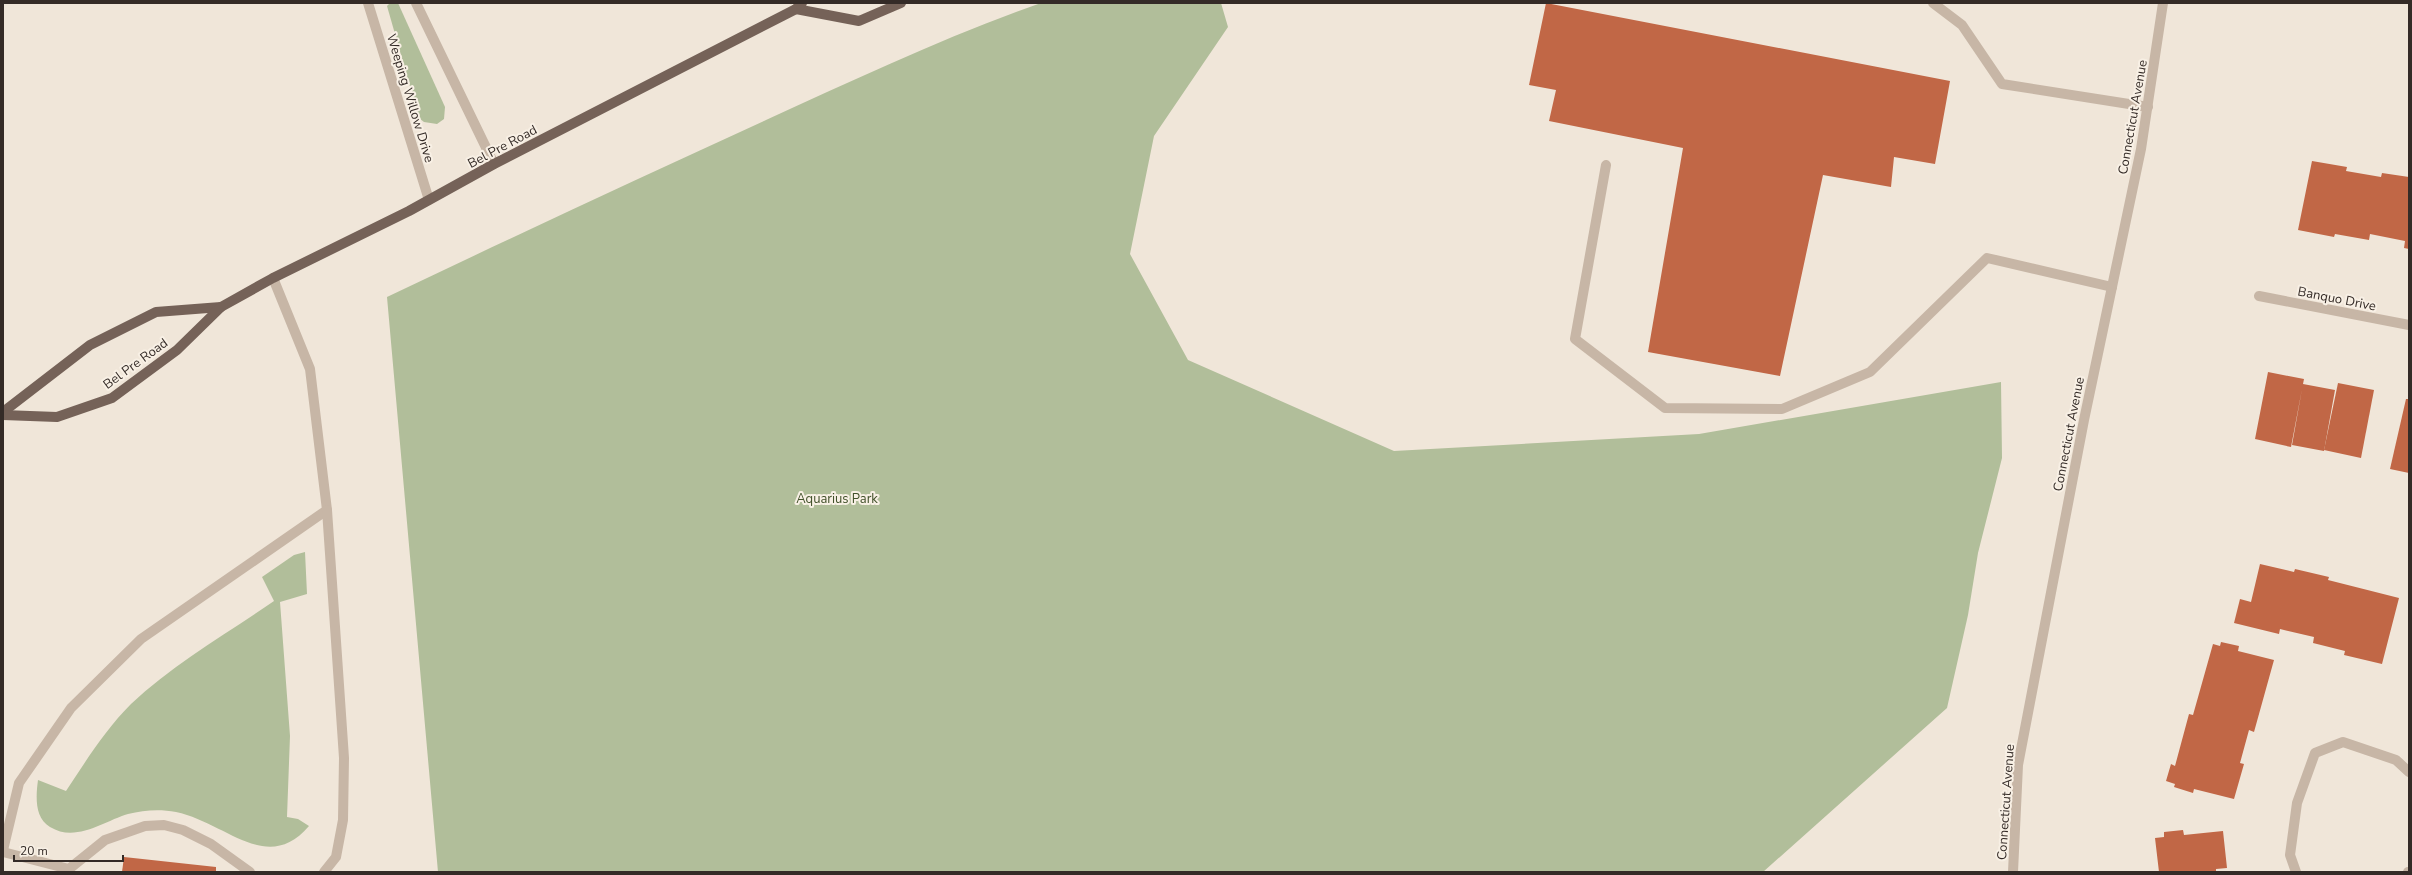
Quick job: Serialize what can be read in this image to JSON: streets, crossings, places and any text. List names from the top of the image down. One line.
{"streets":{"main road":["Bel Pre Road"],"street":["Weeping Willow Drive","Connecticut Avenue","Banquo Drive"]},"crossings":[["Weeping Willow Drive","Bel Pre Road"]],"parks":["Aquarius Park"],"scale_bar":"20 m"}
